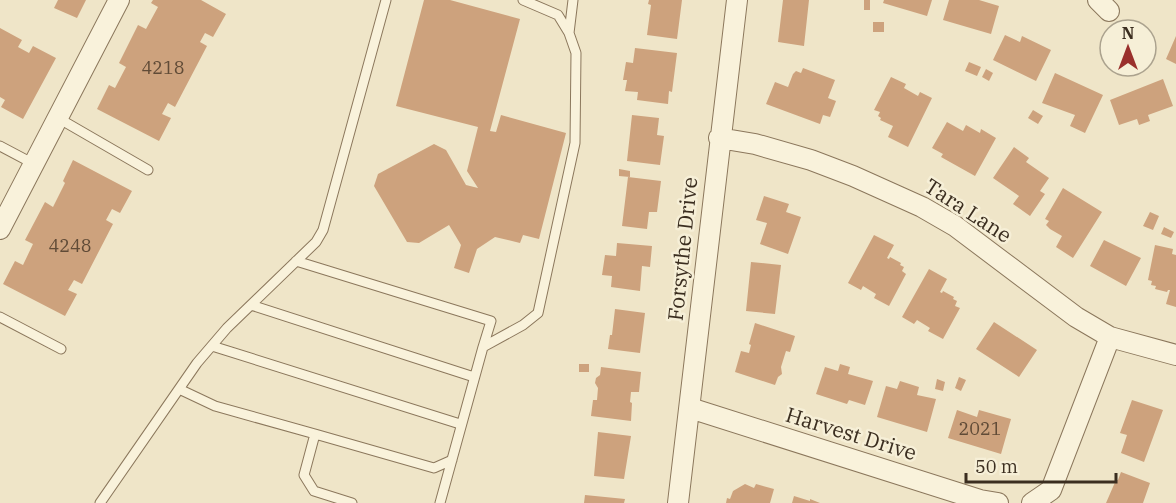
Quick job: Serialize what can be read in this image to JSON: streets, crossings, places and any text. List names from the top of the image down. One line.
{"streets":{"street":["Tara Lane","Forsythe Drive","Harvest Drive"]},"crossings":[["Tara Lane","Forsythe Drive"],["Forsythe Drive","Harvest Drive"]],"house_numbers":["4218","4248","2021"],"scale_bar":"50 m","north":"top"}
